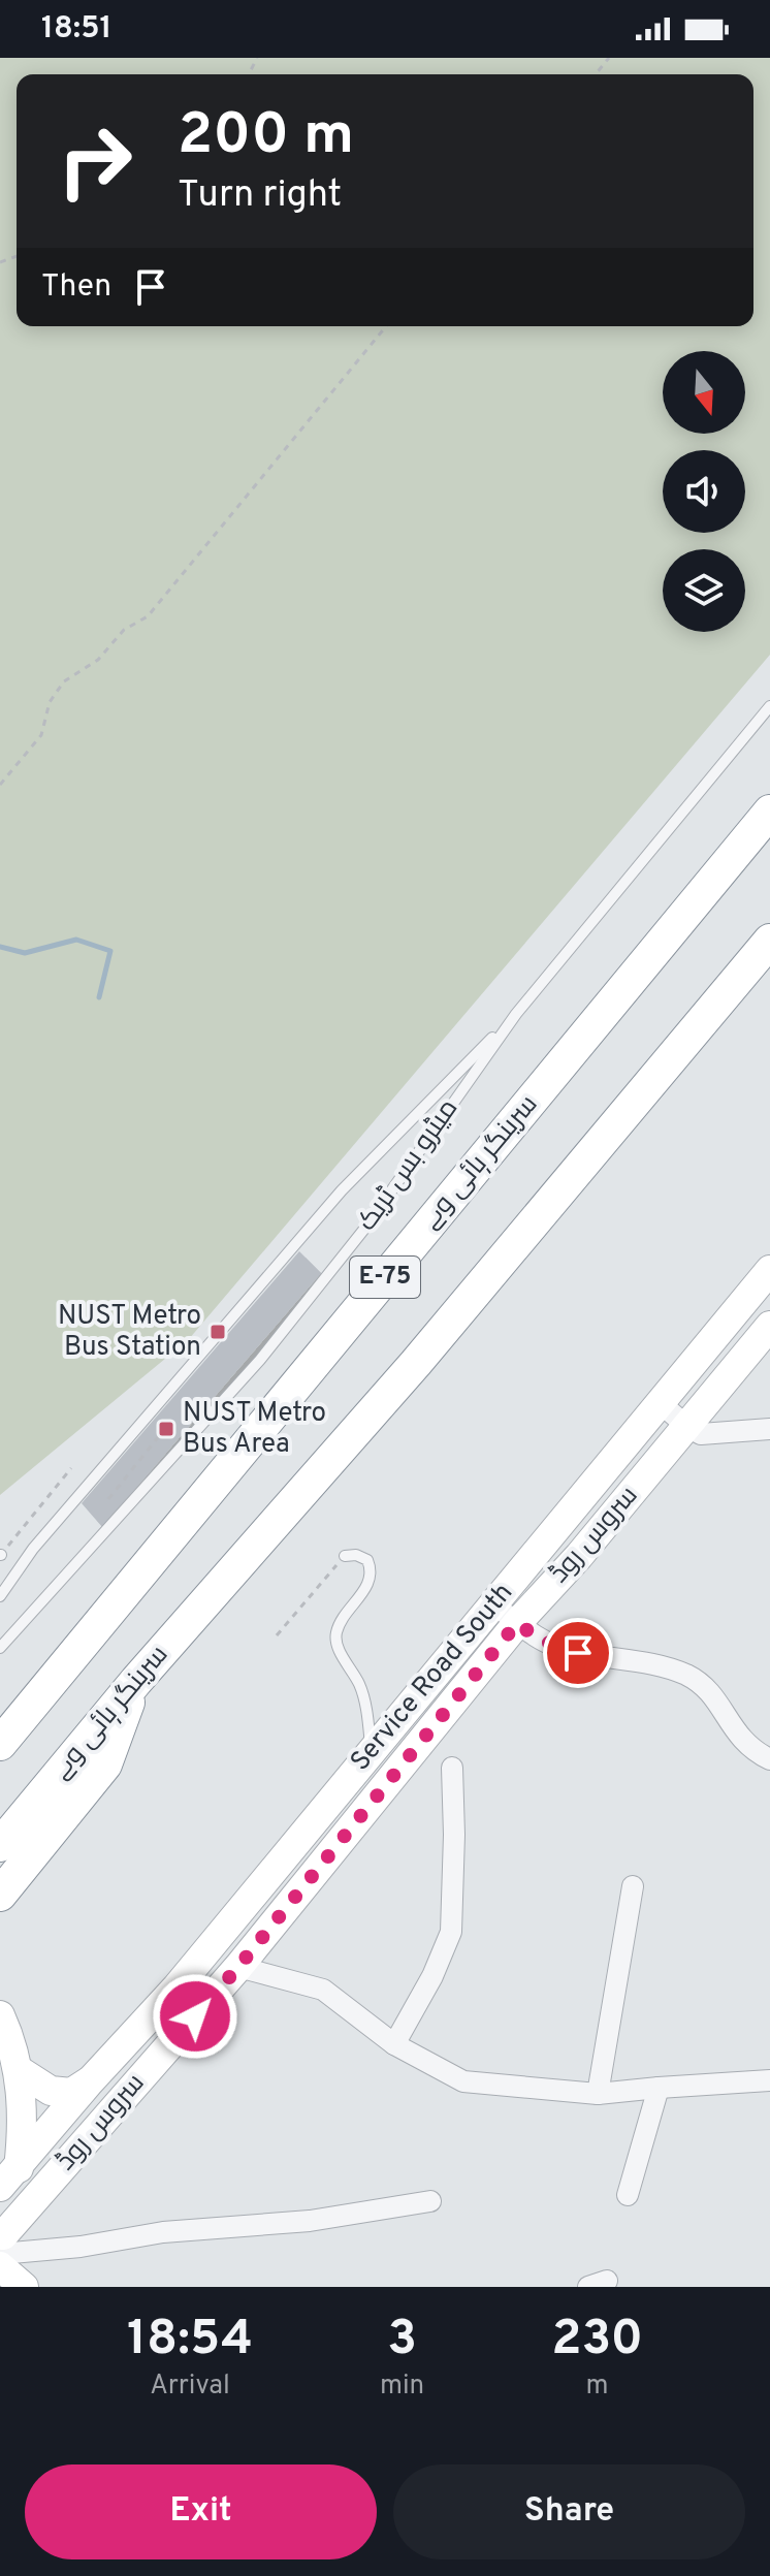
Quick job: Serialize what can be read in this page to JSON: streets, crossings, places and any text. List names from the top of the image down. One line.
{"streets":{"highway":["سرینگر ہائی وے","E-75"],"main road":["سروس روڈ","Service Road South"],"lane":["میٹرو بس ٹریک"]},"places":{"transit":["NUST Metro Bus Station","NUST Metro Bus Area"]},"north":"bottom","page":{"status":"18:51","turn":["200 m","Turn right"],"then":"Then","eta":["18:54","Arrival","3","min","230","m"],"buttons":["Exit","Share"]}}
